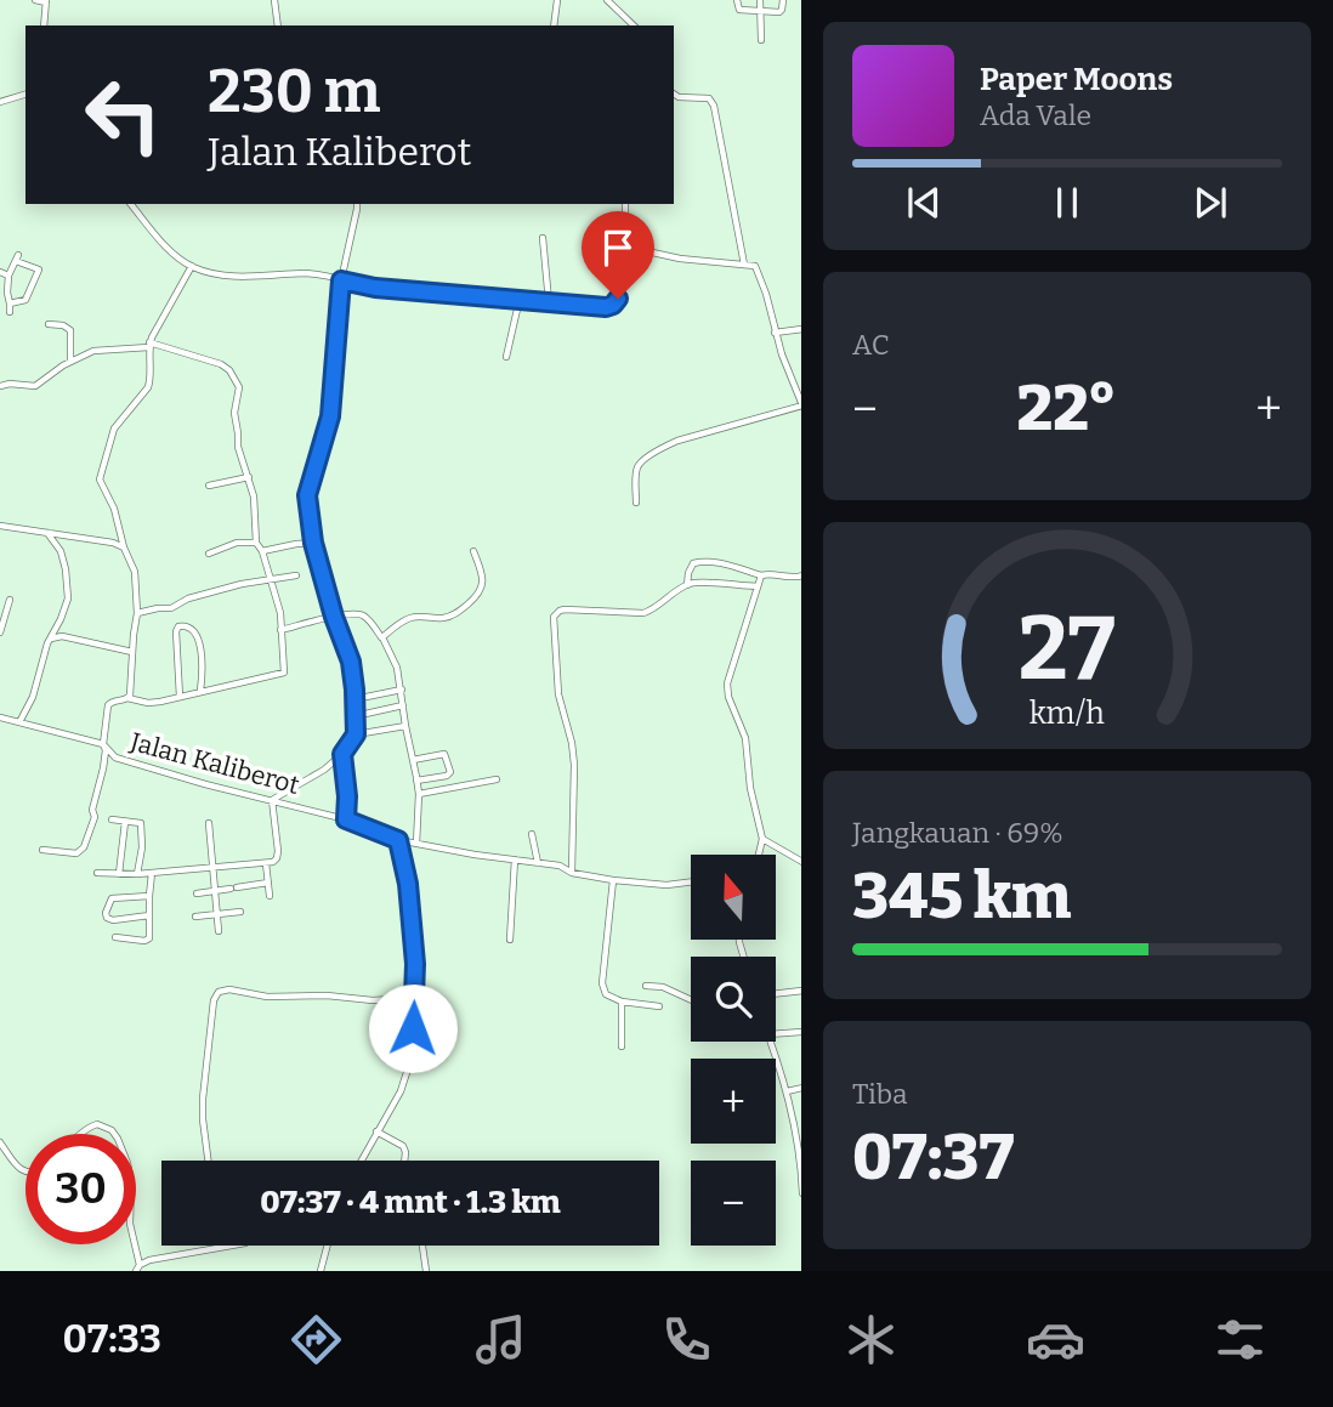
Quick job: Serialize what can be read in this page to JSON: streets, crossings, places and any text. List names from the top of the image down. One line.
{"streets":{"street":["Jalan Kaliberot"]},"north":"top","page":{"turn":["230 m","Jalan Kaliberot"],"song":["Paper Moons","Ada Vale"],"tile":["AC",["Jangkauan · 69%","345 km"],["Tiba","07:37"]],"heat":["−","22°","+"],"map_buttons":["+","−"],"limit":"30","trip":"07:37 · 4 mnt · 1.3 km","tabs":"07:33","gauge":["27","km/h"]}}
